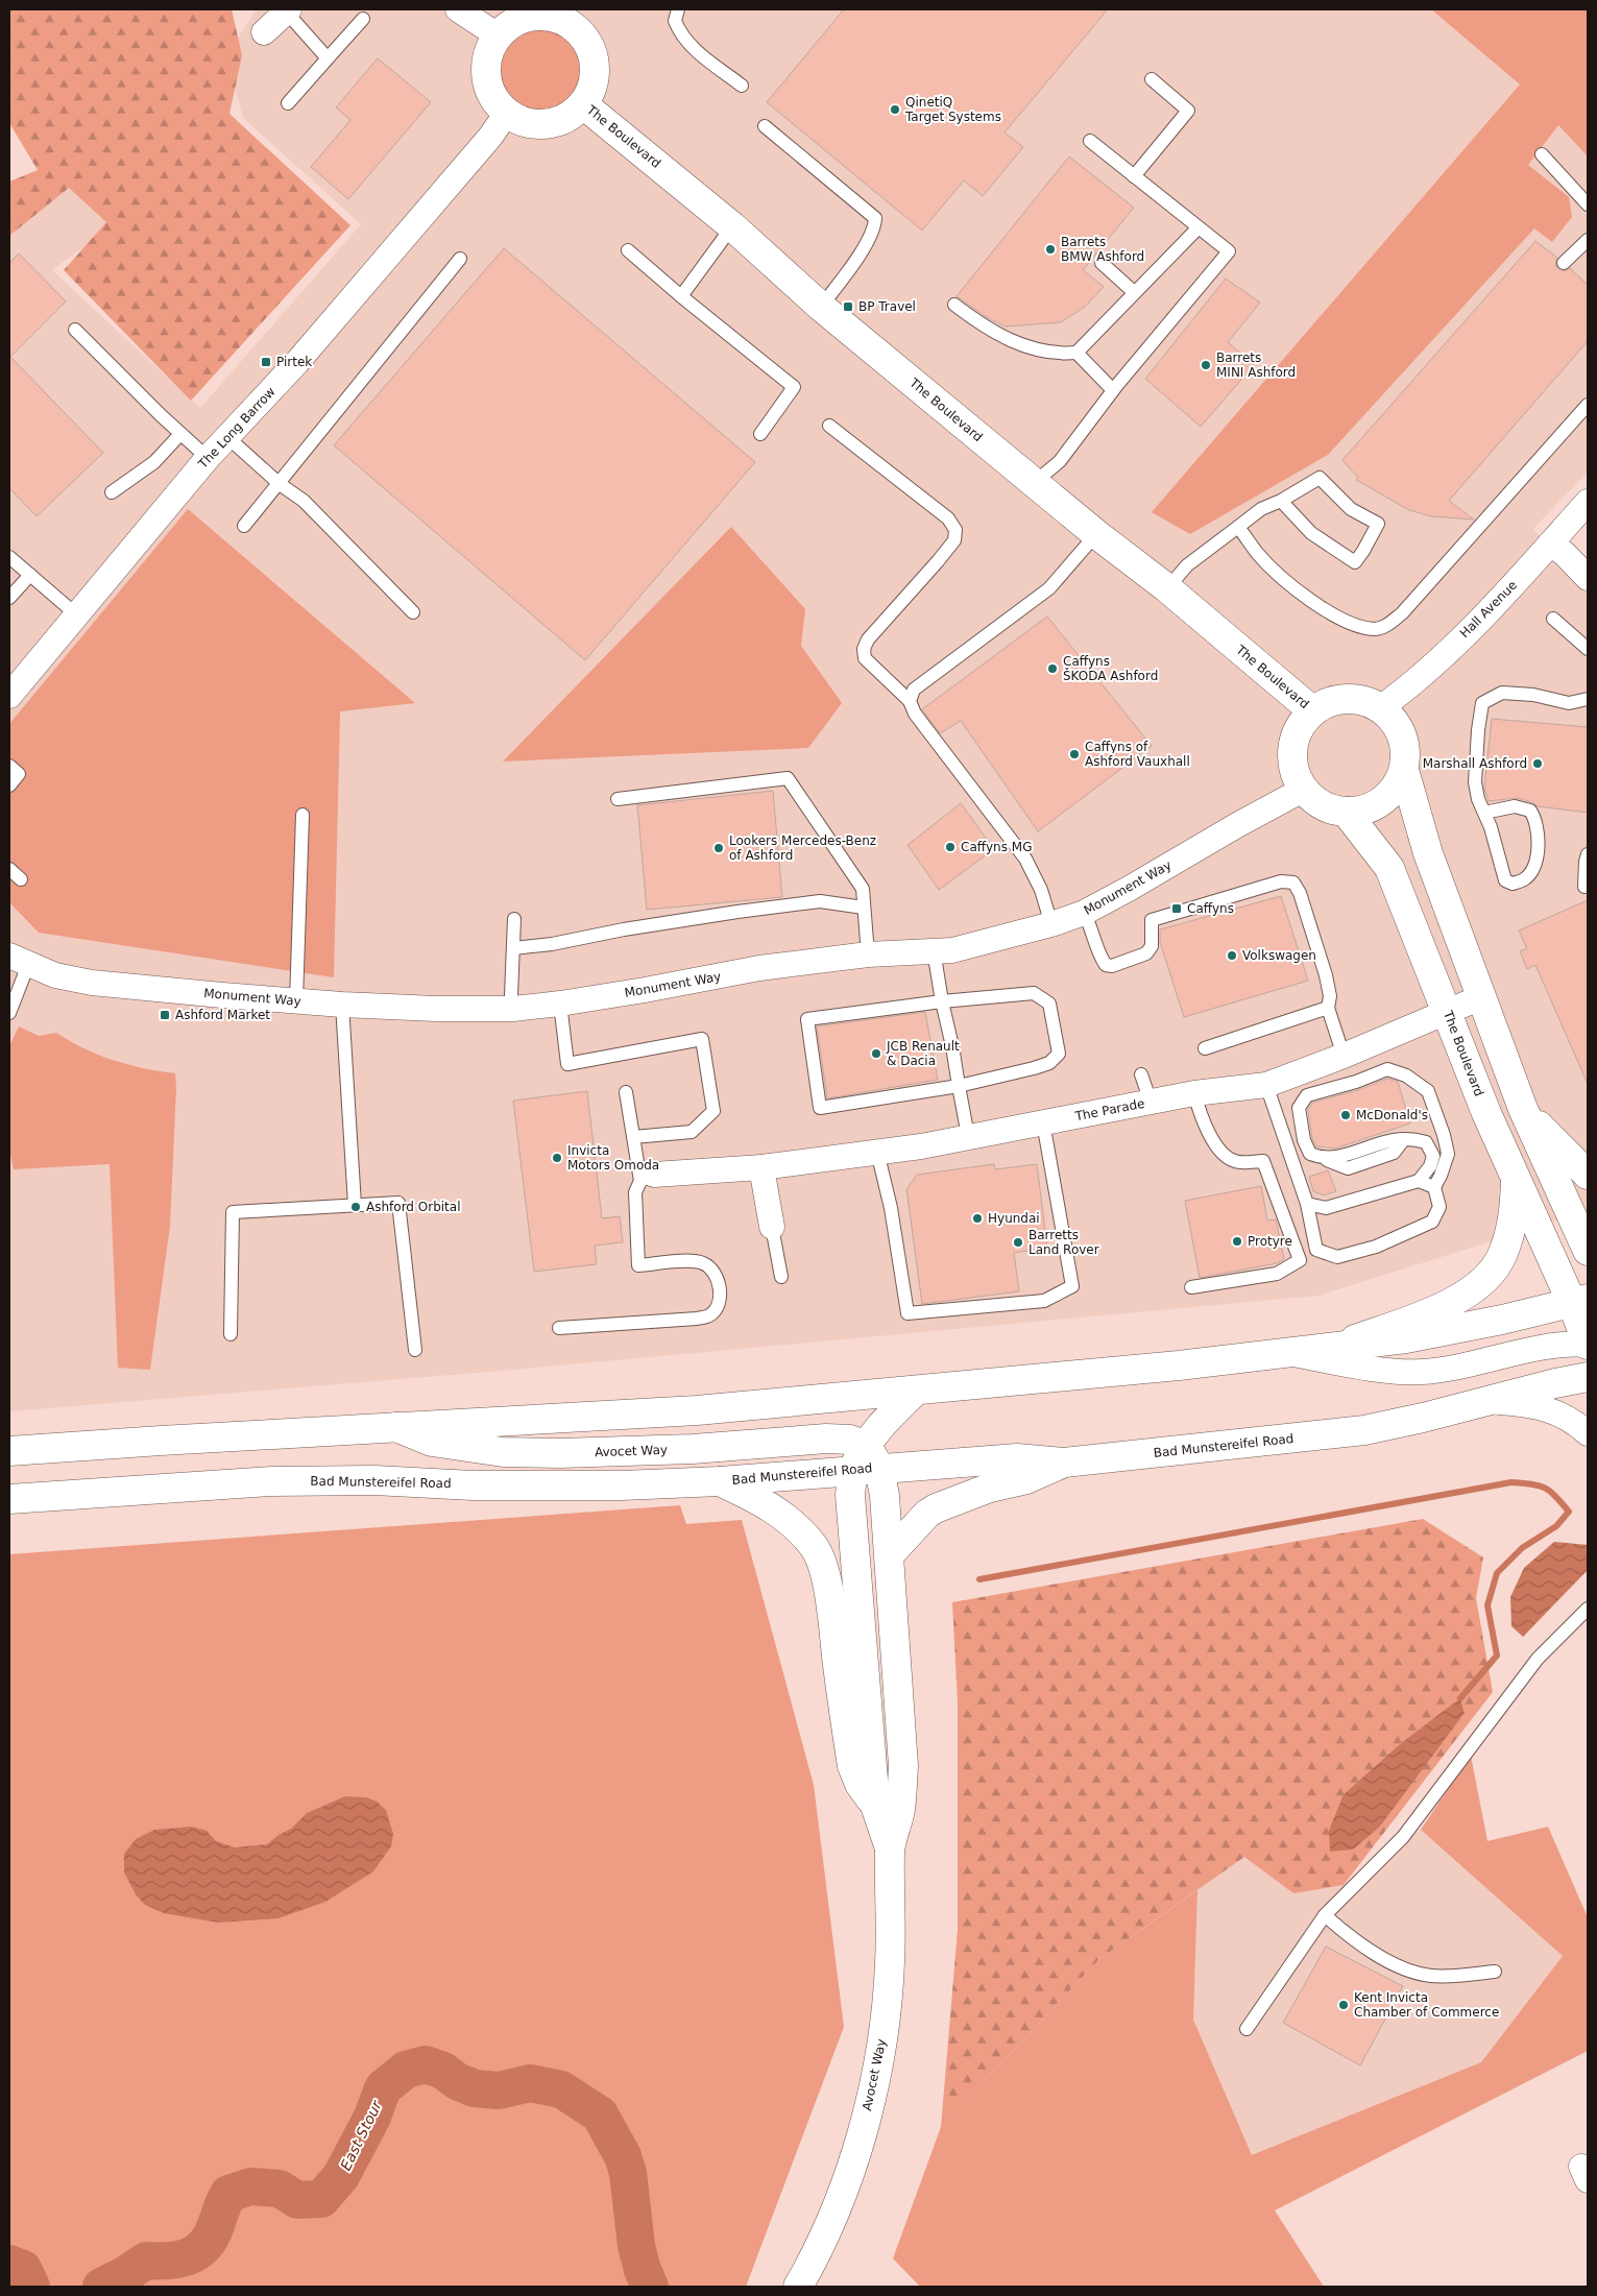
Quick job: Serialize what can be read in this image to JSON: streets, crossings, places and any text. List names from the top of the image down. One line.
{"streets":{"main road":["The Boulevard","Bad Munstereifel Road","Avocet Way"],"street":["The Long Barrow","Hall Avenue","Monument Way","The Parade"]},"crossings":[["The Boulevard","The Long Barrow"],["The Boulevard","Hall Avenue"],["The Boulevard","Monument Way"],["The Boulevard","The Parade"],["Hall Avenue","Monument Way"],["Bad Munstereifel Road","Avocet Way"]],"water":["East Stour"],"places":{"other":["QinetiQ Target Systems","Barrets BMW Ashford","Barrets MINI Ashford","Caffyns ŠKODA Ashford","Caffyns of Ashford Vauxhall","Marshall Ashford","Caffyns MG","Lookers Mercedes-Benz of Ashford","Volkswagen","JCB Renault & Dacia","McDonald's","Invicta Motors Omoda","Ashford Orbital","Hyundai","Protyre","Barretts Land Rover","Kent Invicta Chamber of Commerce"],"transit":["BP Travel","Pirtek","Caffyns","Ashford Market"]}}
